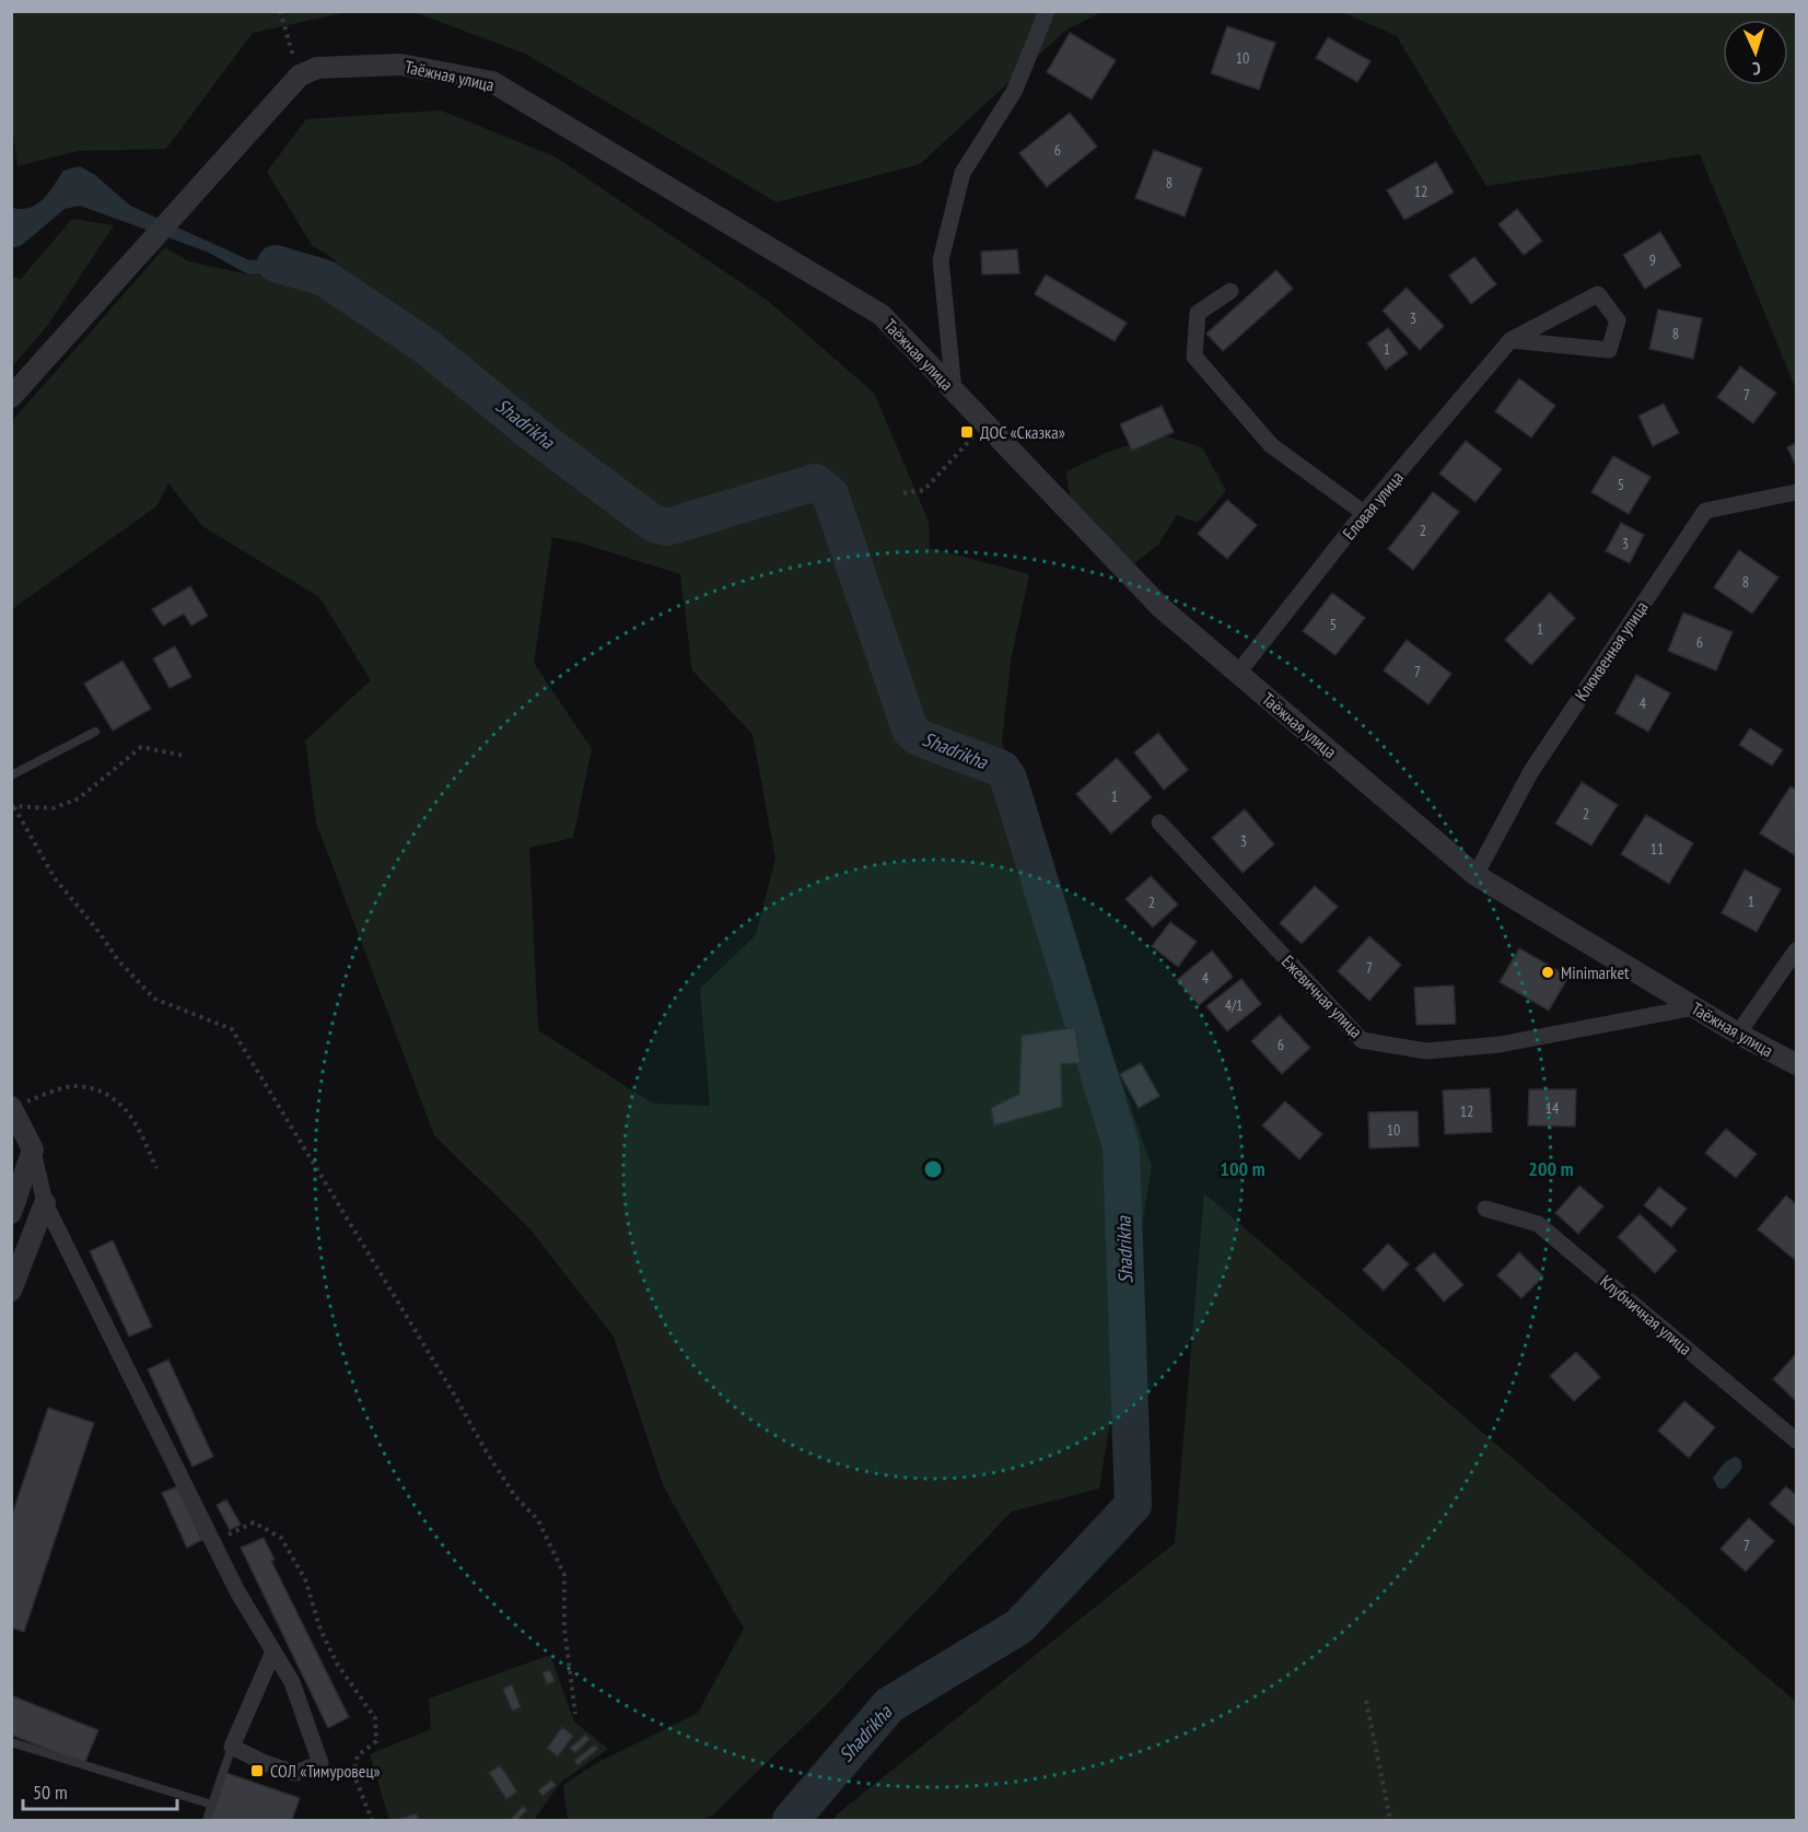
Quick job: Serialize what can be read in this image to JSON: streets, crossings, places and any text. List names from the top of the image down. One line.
{"streets":{"street":["Таёжная улица","Еловая улица","Клюквенная улица","Ежевичная улица","Клубничная улица"]},"crossings":[["Таёжная улица","Еловая улица"],["Таёжная улица","Клюквенная улица"],["Таёжная улица","Ежевичная улица"]],"water":["Shadrikha"],"places":{"transit":["ДОС «Сказка»","СОЛ «Тимуровец»"],"other":["Minimarket"]},"house_numbers":["10","6","8","12","9","3","8","1","7","5","2","3","8","5","1","6","7","4","1","2","3","11","1","2","7","4","4/1","6","14","12","10","7"],"scale_bar":"50 m","north":"bottom","rings":["100 m","200 m"]}
